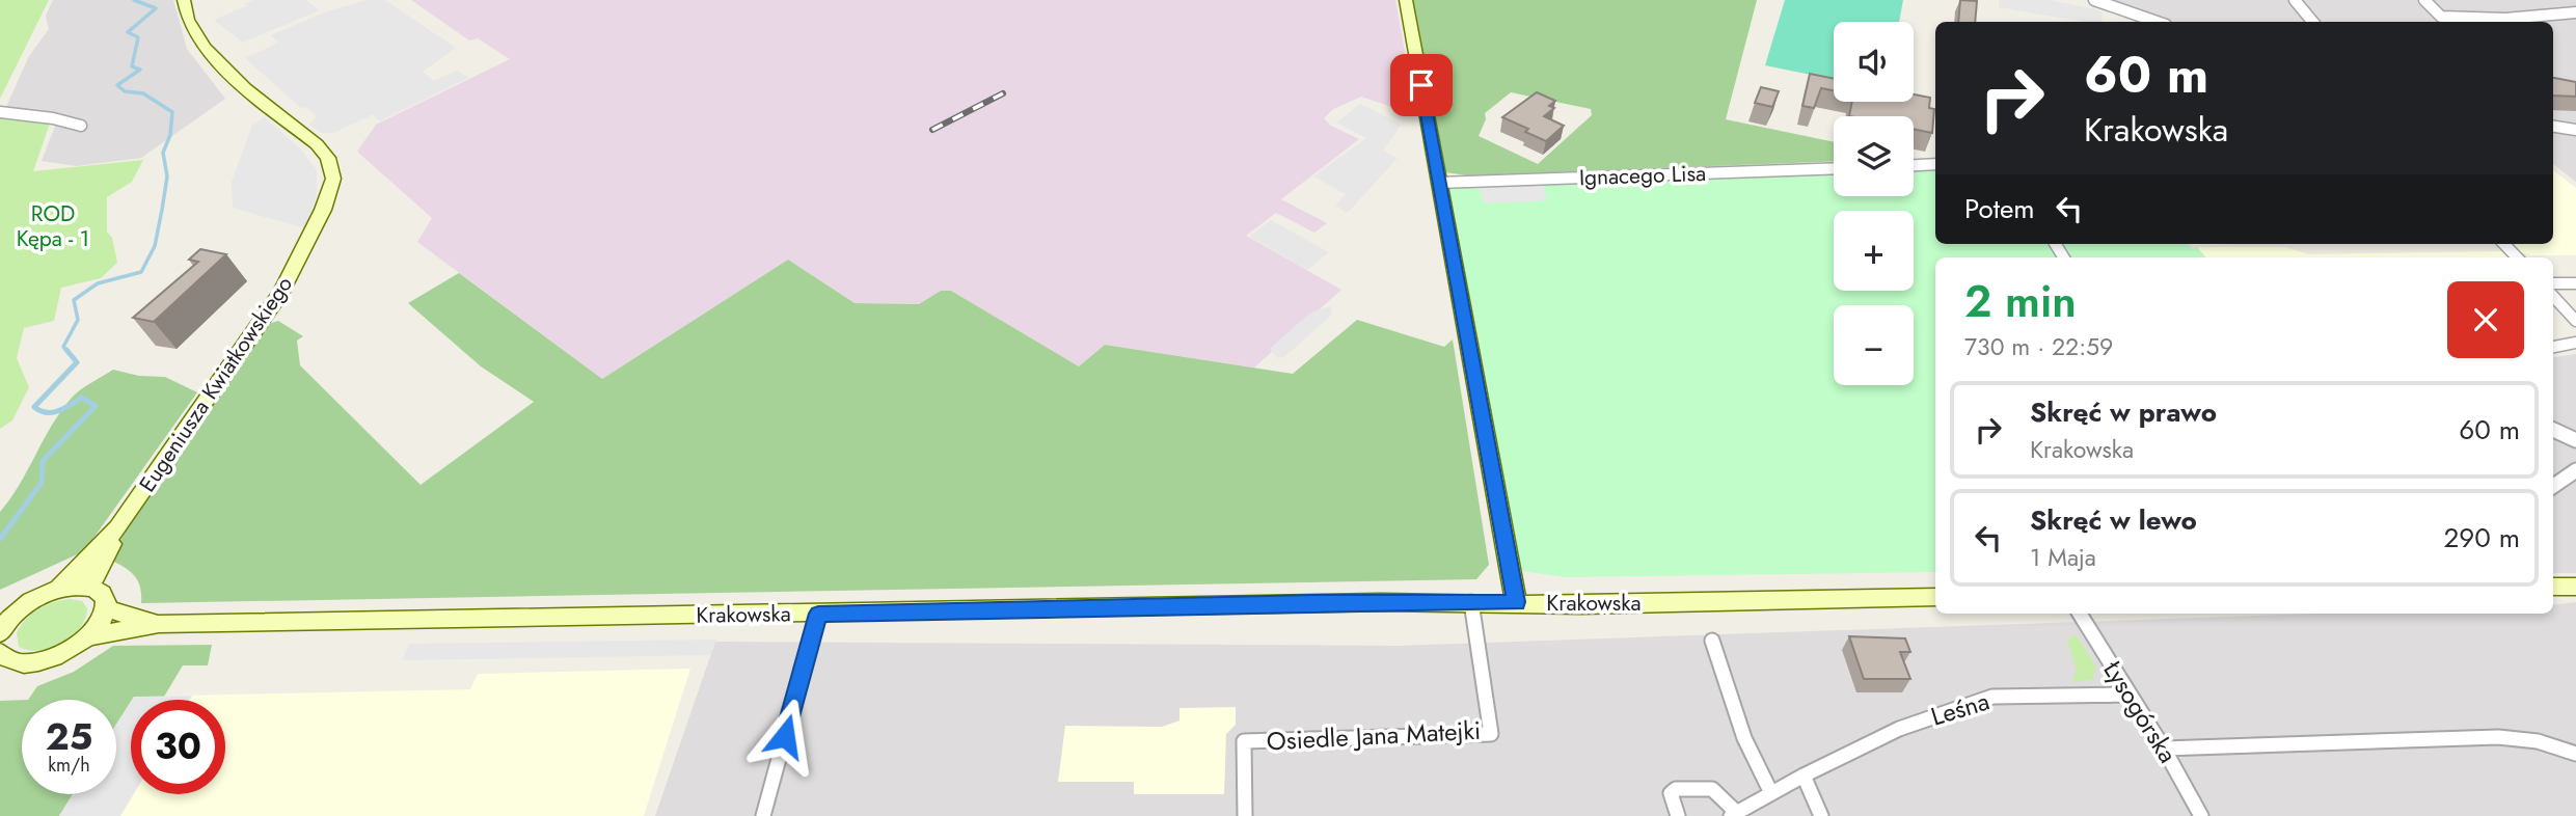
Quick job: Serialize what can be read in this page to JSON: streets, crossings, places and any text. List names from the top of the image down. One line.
{"streets":{"street":["Ignacego Lisa","Eugeniusza Kwiatkowskiego","Krakowska","Leśna","Łysogórska","Osiedle Jana Matejki"]},"crossings":[["Krakowska","Osiedle Jana Matejki"],["Leśna","Łysogórska"]],"parks":["ROD Kępa - 1"],"page":{"map_buttons":["+","−"],"turn":["60 m","Krakowska"],"then":"Potem","heading":["2 min","730 m · 22:59"],"list":[{"name":"Skręć w prawo","note":"Krakowska","value":"60 m"},{"name":"Skręć w lewo","note":"1 Maja","value":"290 m"}],"speed":"25 km/h","limit":"30"}}
